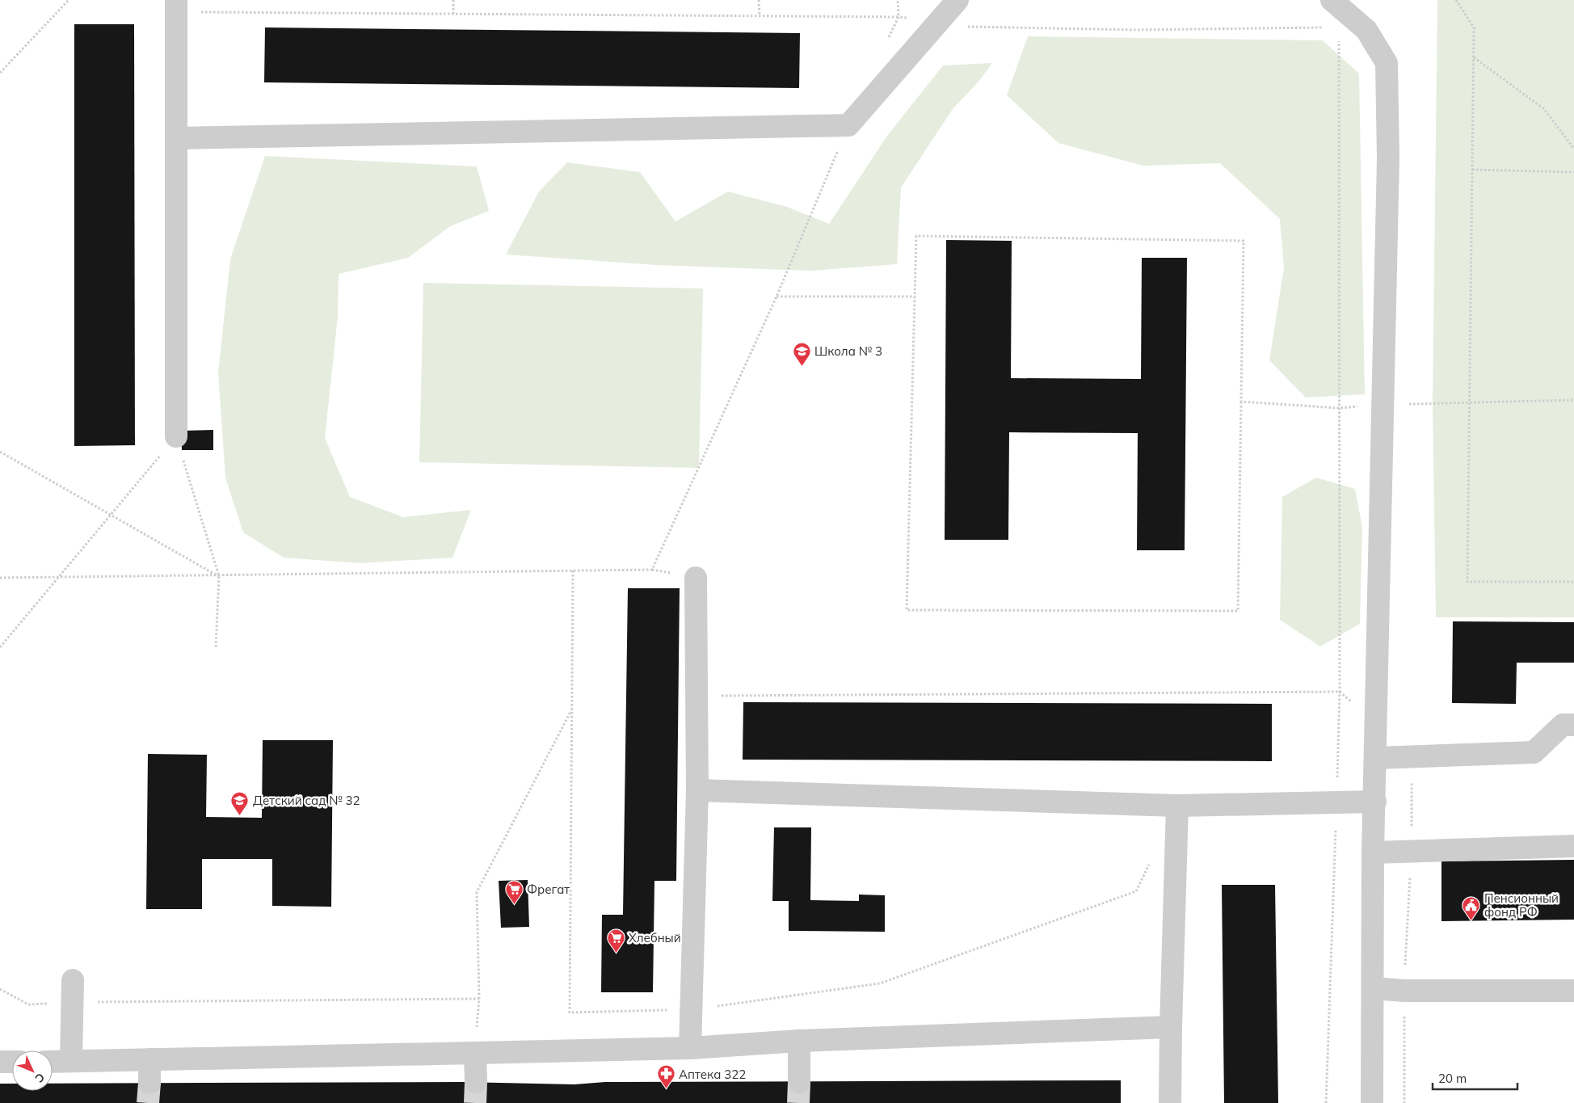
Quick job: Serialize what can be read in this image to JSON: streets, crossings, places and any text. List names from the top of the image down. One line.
{"places":{"school or university":["Школа № 3","Детский сад № 32"],"supermarket":["Фрегат","Хлебный"],"public building":["Пенсионный фонд РФ"],"pharmacy":["Аптека 322"]},"scale_bar":"20 m","north":"bottom right"}
